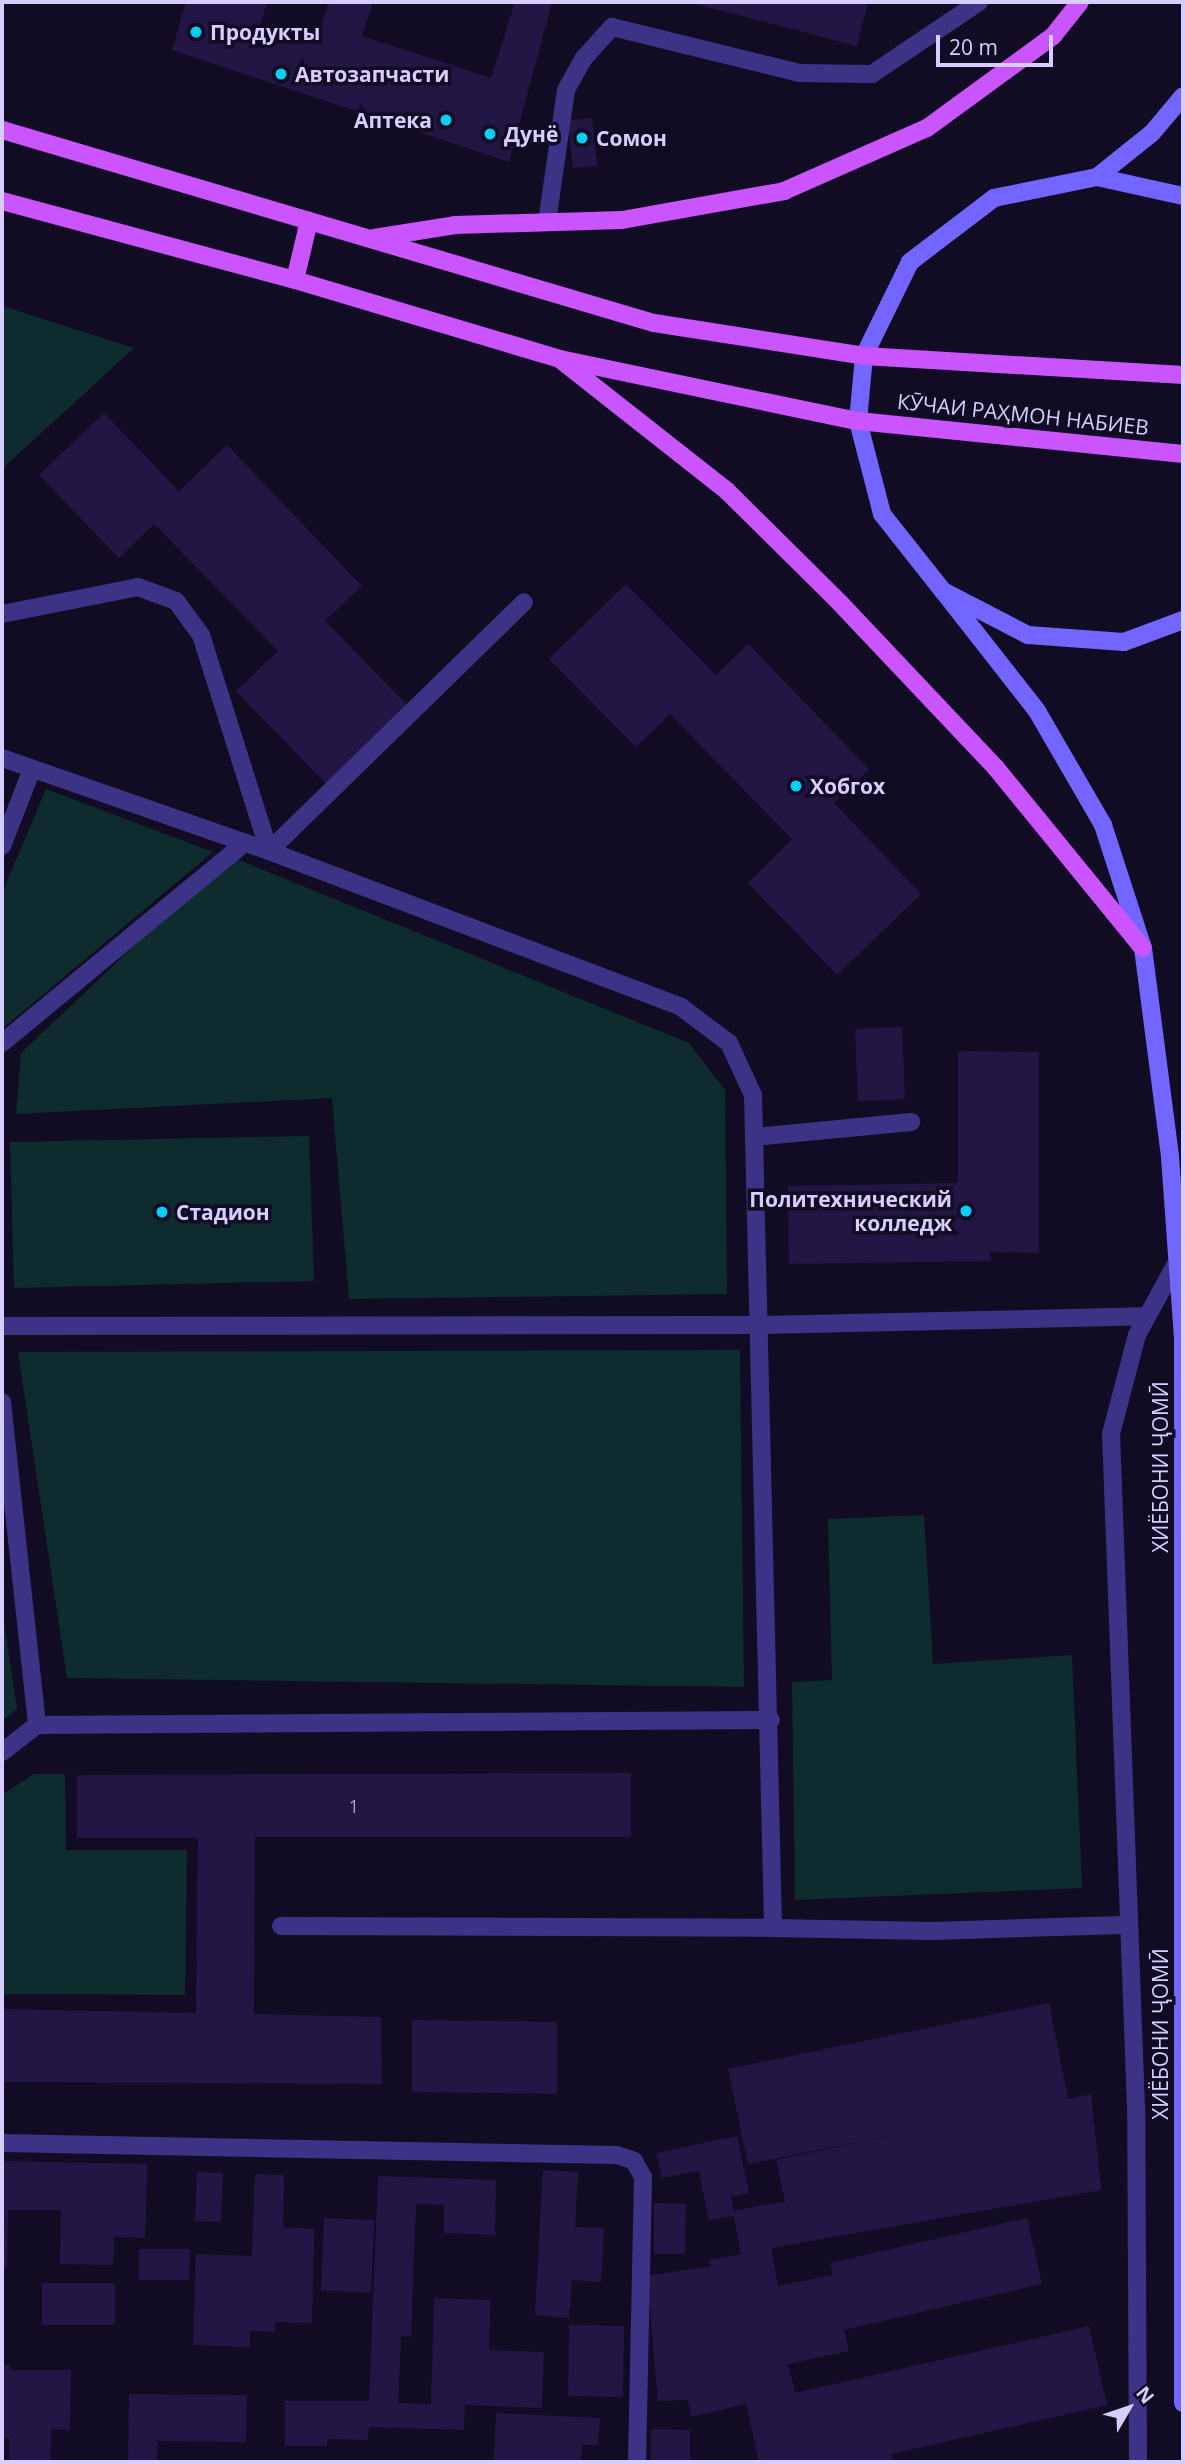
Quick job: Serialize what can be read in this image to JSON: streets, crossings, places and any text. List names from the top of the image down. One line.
{"streets":{"main road":["КӮЧАИ РАҲМОН НАБИЕВ","ХИЁБОНИ ҶОМӢ"]},"crossings":[["КӮЧАИ РАҲМОН НАБИЕВ","ХИЁБОНИ ҶОМӢ"]],"places":["Продукты","Автозапчасти","Аптека","Дунё","Сомон","Хобгох","Политехнический колледж","Стадион"],"house_numbers":["1"],"scale_bar":"20 m","north":"top right"}
